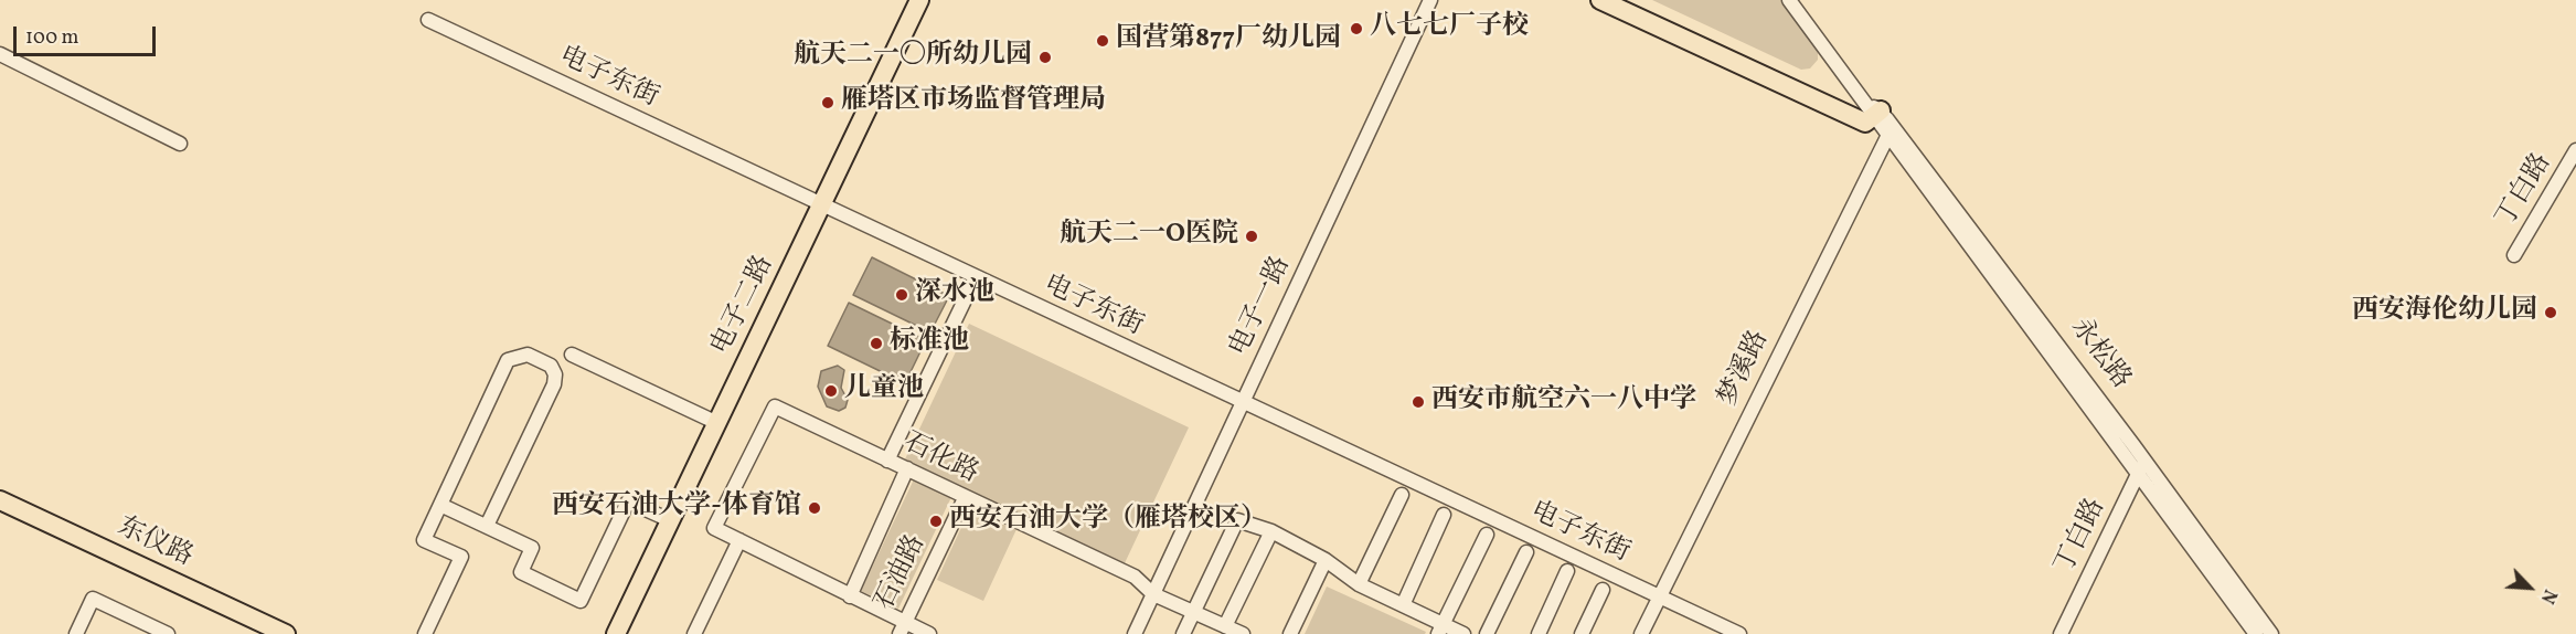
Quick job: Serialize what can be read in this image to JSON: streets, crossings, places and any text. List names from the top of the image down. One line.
{"streets":{"main road":["电子二路","东仪路"],"street":["电子东街","丁白路","电子一路","永松路","梦溪路","石化路","石油路"]},"crossings":[["电子东街","电子二路"],["电子东街","电子一路"],["电子东街","梦溪路"],["丁白路","永松路"],["电子一路","石化路"],["永松路","梦溪路"],["石化路","石油路"]],"places":["八七七厂子校","国营第877厂幼儿园","航天二一〇所幼儿园","雁塔区市场监督管理局","航天二一O医院","深水池","西安海伦幼儿园","标准池","儿童池","西安市航空六一八中学","西安石油大学-体育馆","西安石油大学（雁塔校区）"],"scale_bar":"100 m","north":"bottom right"}
